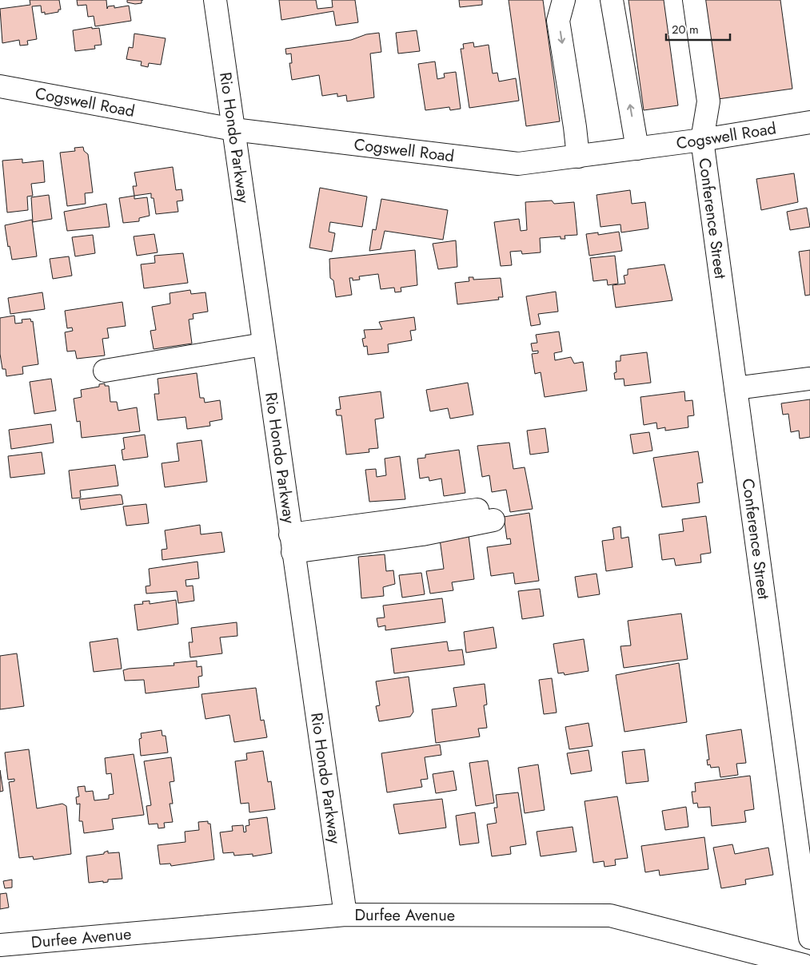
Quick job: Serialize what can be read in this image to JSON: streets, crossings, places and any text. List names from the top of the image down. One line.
{"streets":{"street":["Cogswell Road","Rio Hondo Parkway","Conference Street","Durfee Avenue"]},"crossings":[["Cogswell Road","Rio Hondo Parkway"],["Cogswell Road","Conference Street"],["Rio Hondo Parkway","Durfee Avenue"]],"scale_bar":"20 m"}
